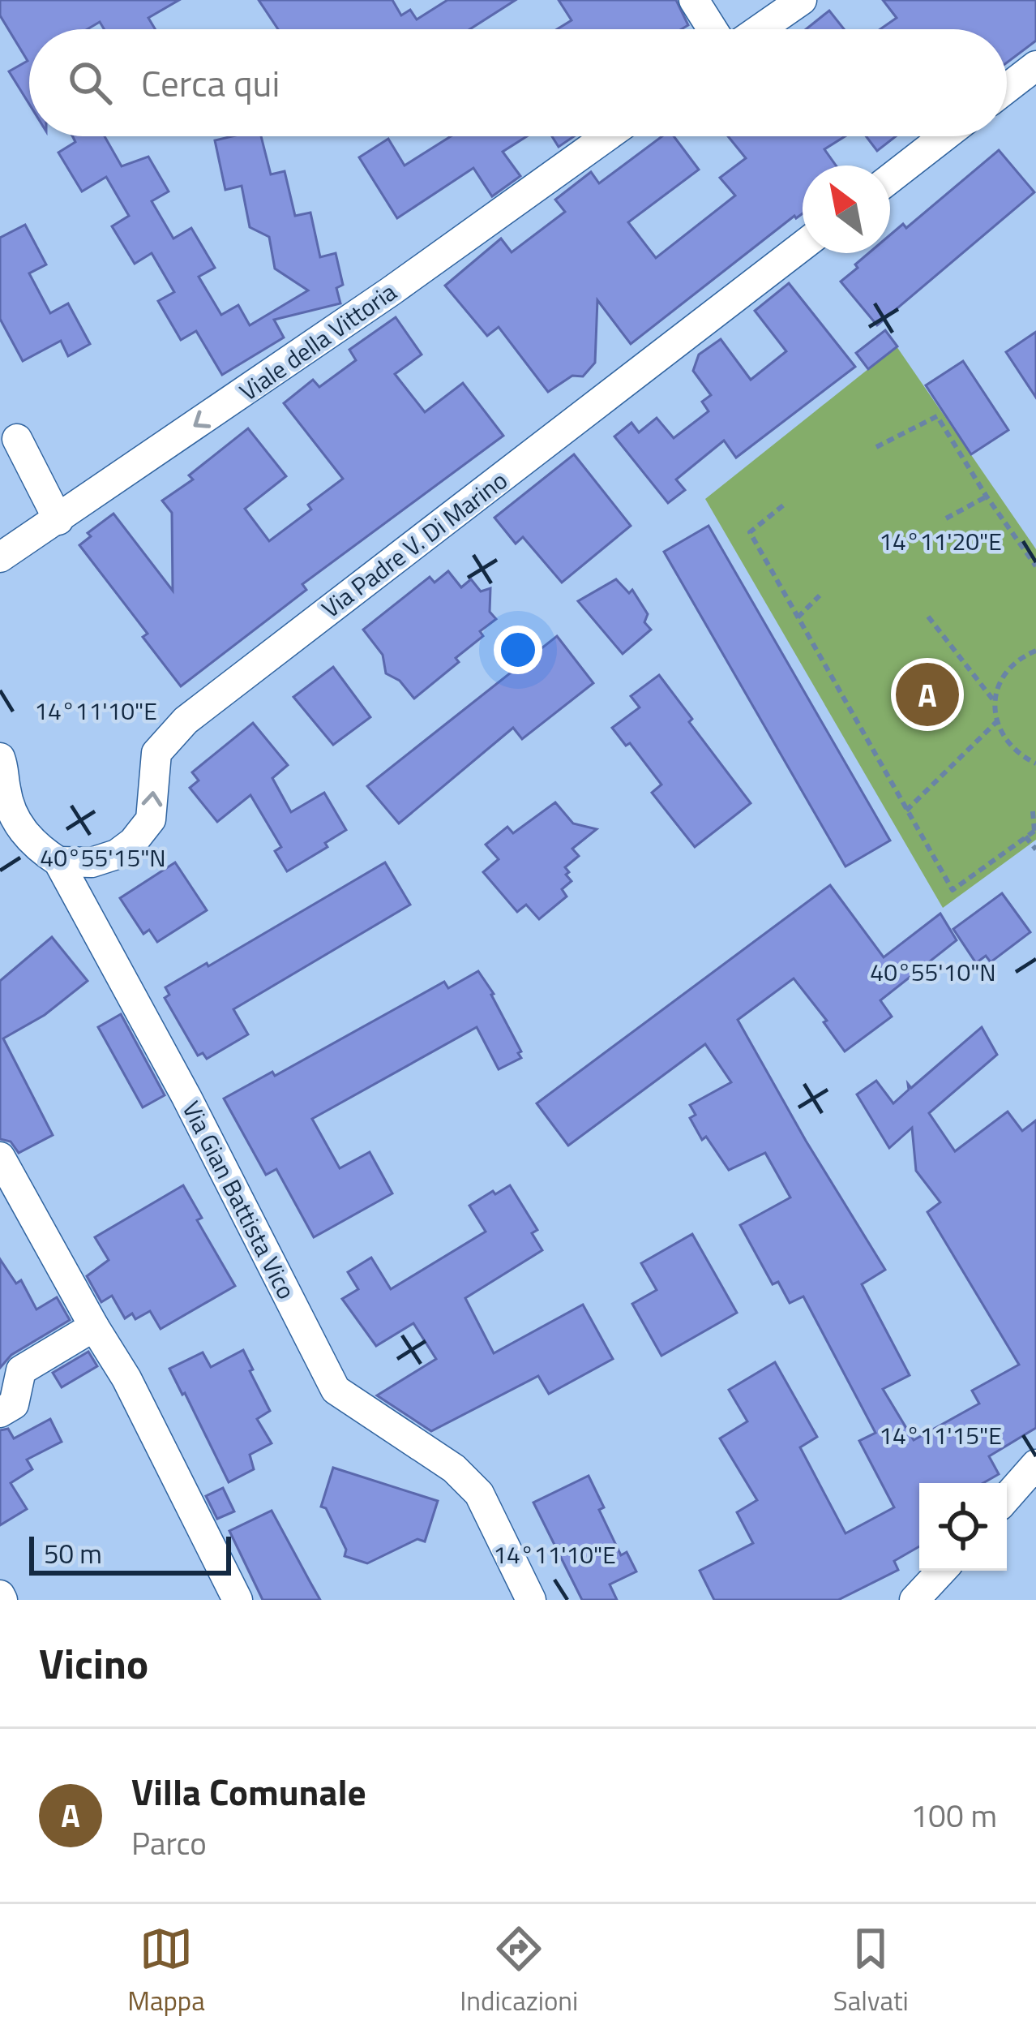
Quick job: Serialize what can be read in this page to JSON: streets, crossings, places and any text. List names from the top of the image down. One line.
{"streets":{"street":["Viale della Vittoria","Via Padre V. Di Marino","Via Gian Battista Vico"]},"crossings":[["Via Padre V. Di Marino","Via Gian Battista Vico"]],"one_way":["Viale della Vittoria","Via Padre V. Di Marino"],"scale_bar":"50 m","north":"top left","page":{"search":"Cerca qui","pins":"A","scale":"50 m","heading":"Vicino","list":[{"mark":"A","name":"Villa Comunale","note":"Parco","value":"100 m"}],"nav":["Mappa","Indicazioni","Salvati"]},"coordinates":["14°11'20\"E","14°11'10\"E","40°55'15\"N","40°55'10\"N","14°11'15\"E"]}
